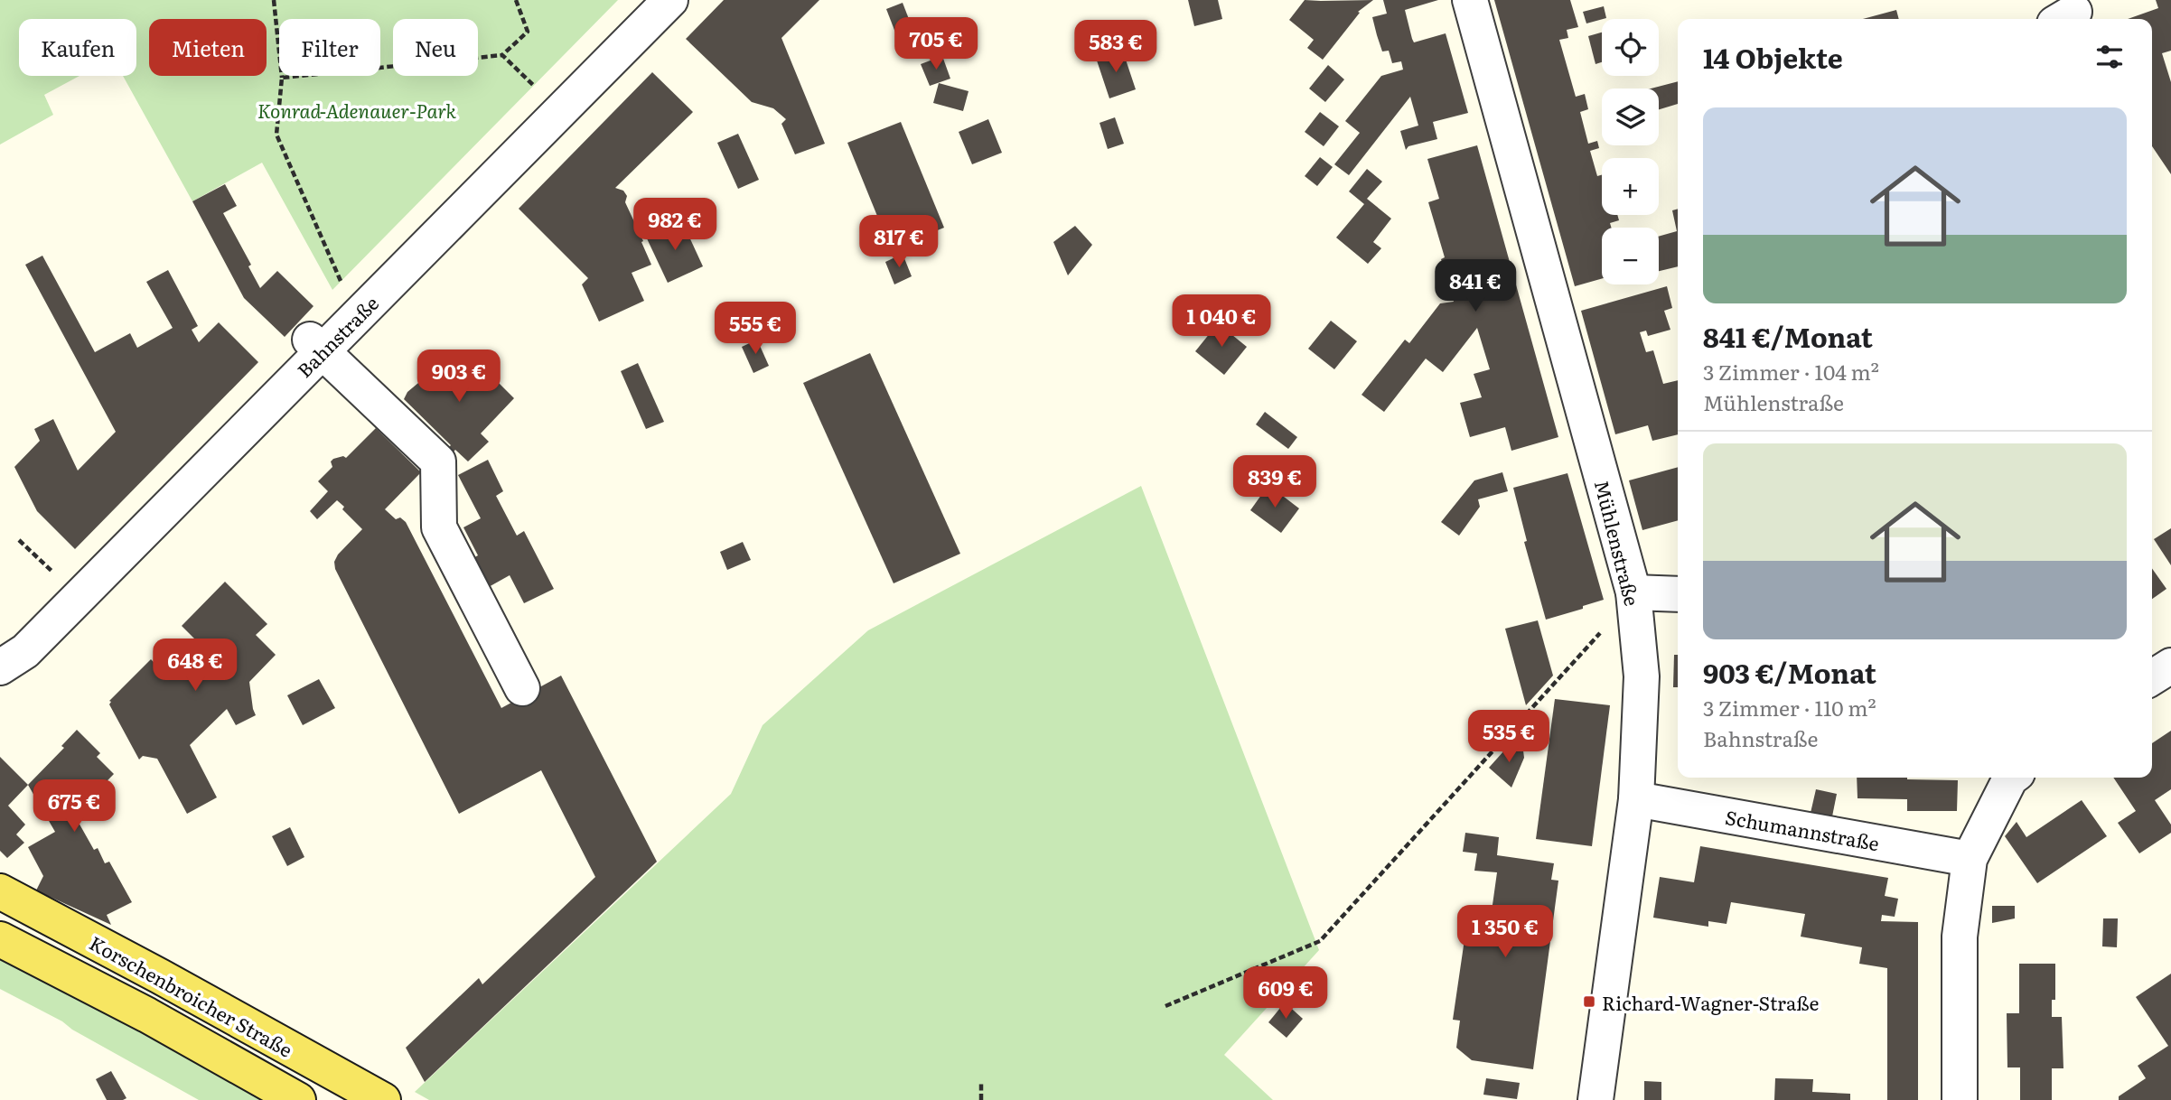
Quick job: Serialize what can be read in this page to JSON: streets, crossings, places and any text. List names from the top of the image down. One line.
{"streets":{"main road":["Korschenbroicher Straße"],"street":["Bahnstraße","Mühlenstraße","Schumannstraße"]},"crossings":[["Mühlenstraße","Schumannstraße"]],"parks":["Konrad-Adenauer-Park"],"places":{"transit":["Richard-Wagner-Straße"]},"page":{"price":["705 €","583 €","982 €","817 €","841 €","1 040 €","555 €","903 €","839 €","648 €","535 €","675 €","1 350 €","609 €"],"map_buttons":["+","−"],"chip":["Kaufen","Mieten","Filter","Neu"],"heading":"14 Objekte","list":[{"name":"841 €/Monat","note":"3 Zimmer · 104 m² · Mühlenstraße"},{"name":"903 €/Monat","note":"3 Zimmer · 110 m² · Bahnstraße"}]}}
